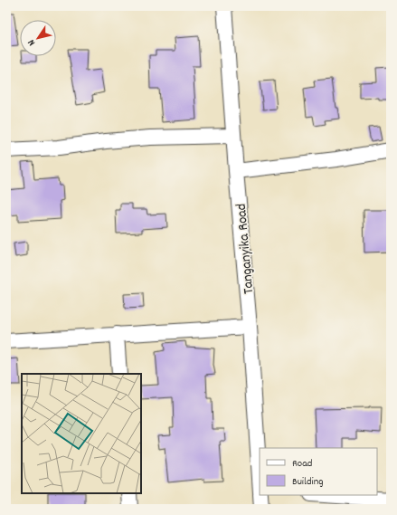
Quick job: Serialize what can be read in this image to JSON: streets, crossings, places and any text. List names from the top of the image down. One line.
{"streets":{"street":["Tanganyika Road"]},"legend":["Road","Building"],"north":"bottom left"}
